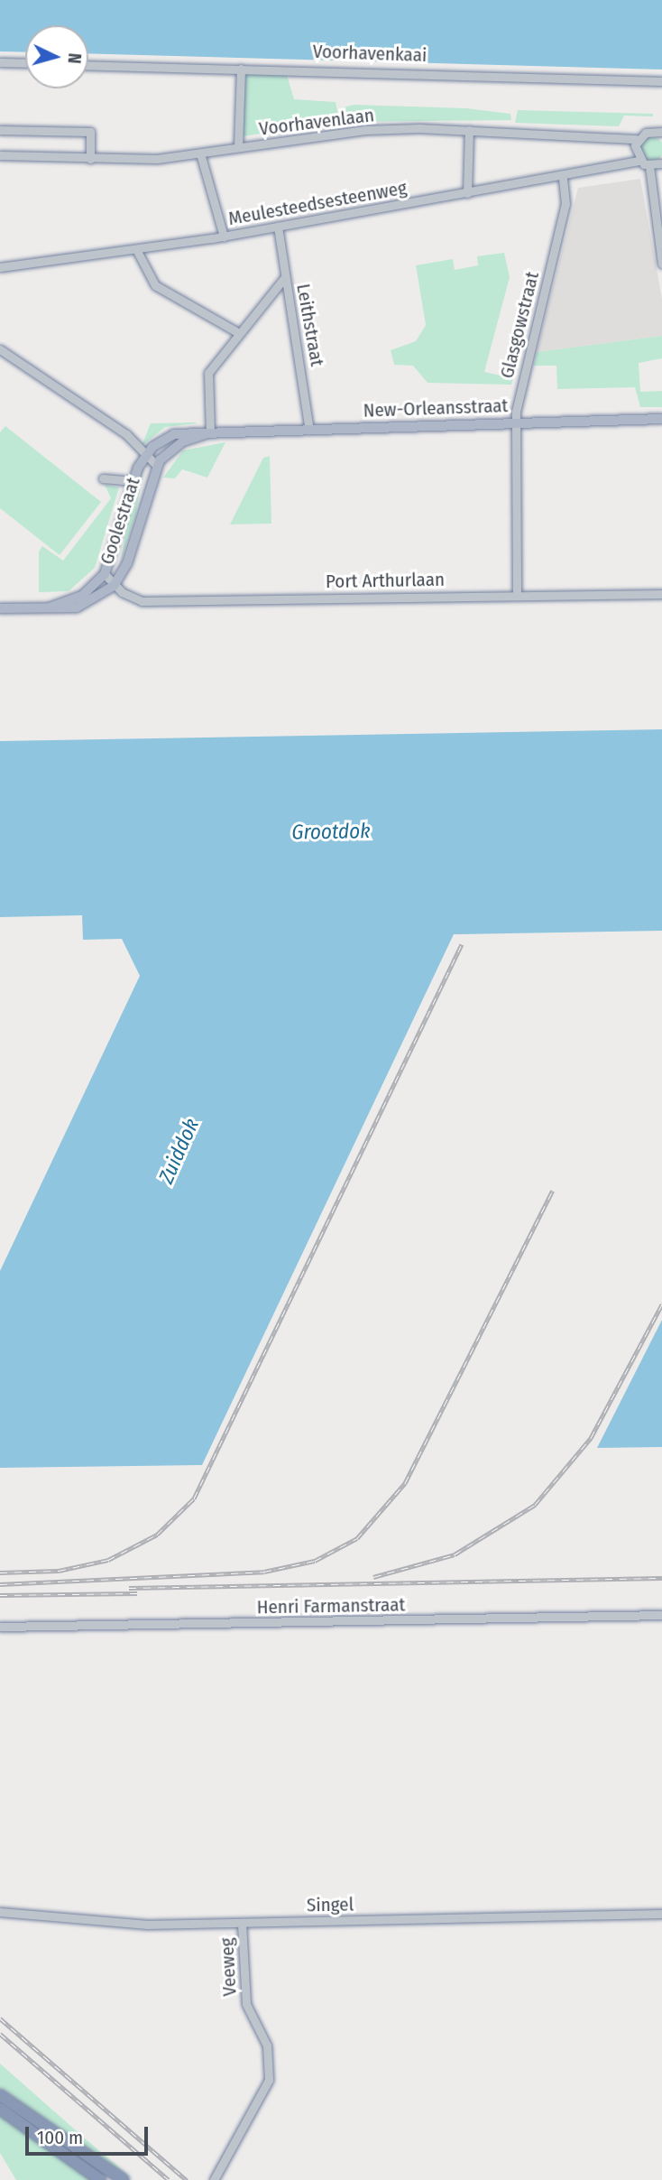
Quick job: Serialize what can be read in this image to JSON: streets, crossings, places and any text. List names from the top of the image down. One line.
{"streets":{"main road":["New-Orleansstraat","Goolestraat"],"street":["Voorhavenkaai","Voorhavenlaan","Meulesteedsesteenweg","Leithstraat","Glasgowstraat","Port Arthurlaan","Henri Farmanstraat","Singel","Veeweg"]},"crossings":[["Meulesteedsesteenweg","Leithstraat"],["Meulesteedsesteenweg","Glasgowstraat"],["Leithstraat","New-Orleansstraat"],["Glasgowstraat","New-Orleansstraat"],["Glasgowstraat","Port Arthurlaan"],["New-Orleansstraat","Goolestraat"],["Goolestraat","Port Arthurlaan"],["Singel","Veeweg"]],"water":["Grootdok","Zuiddok"],"scale_bar":"100 m","north":"right"}
